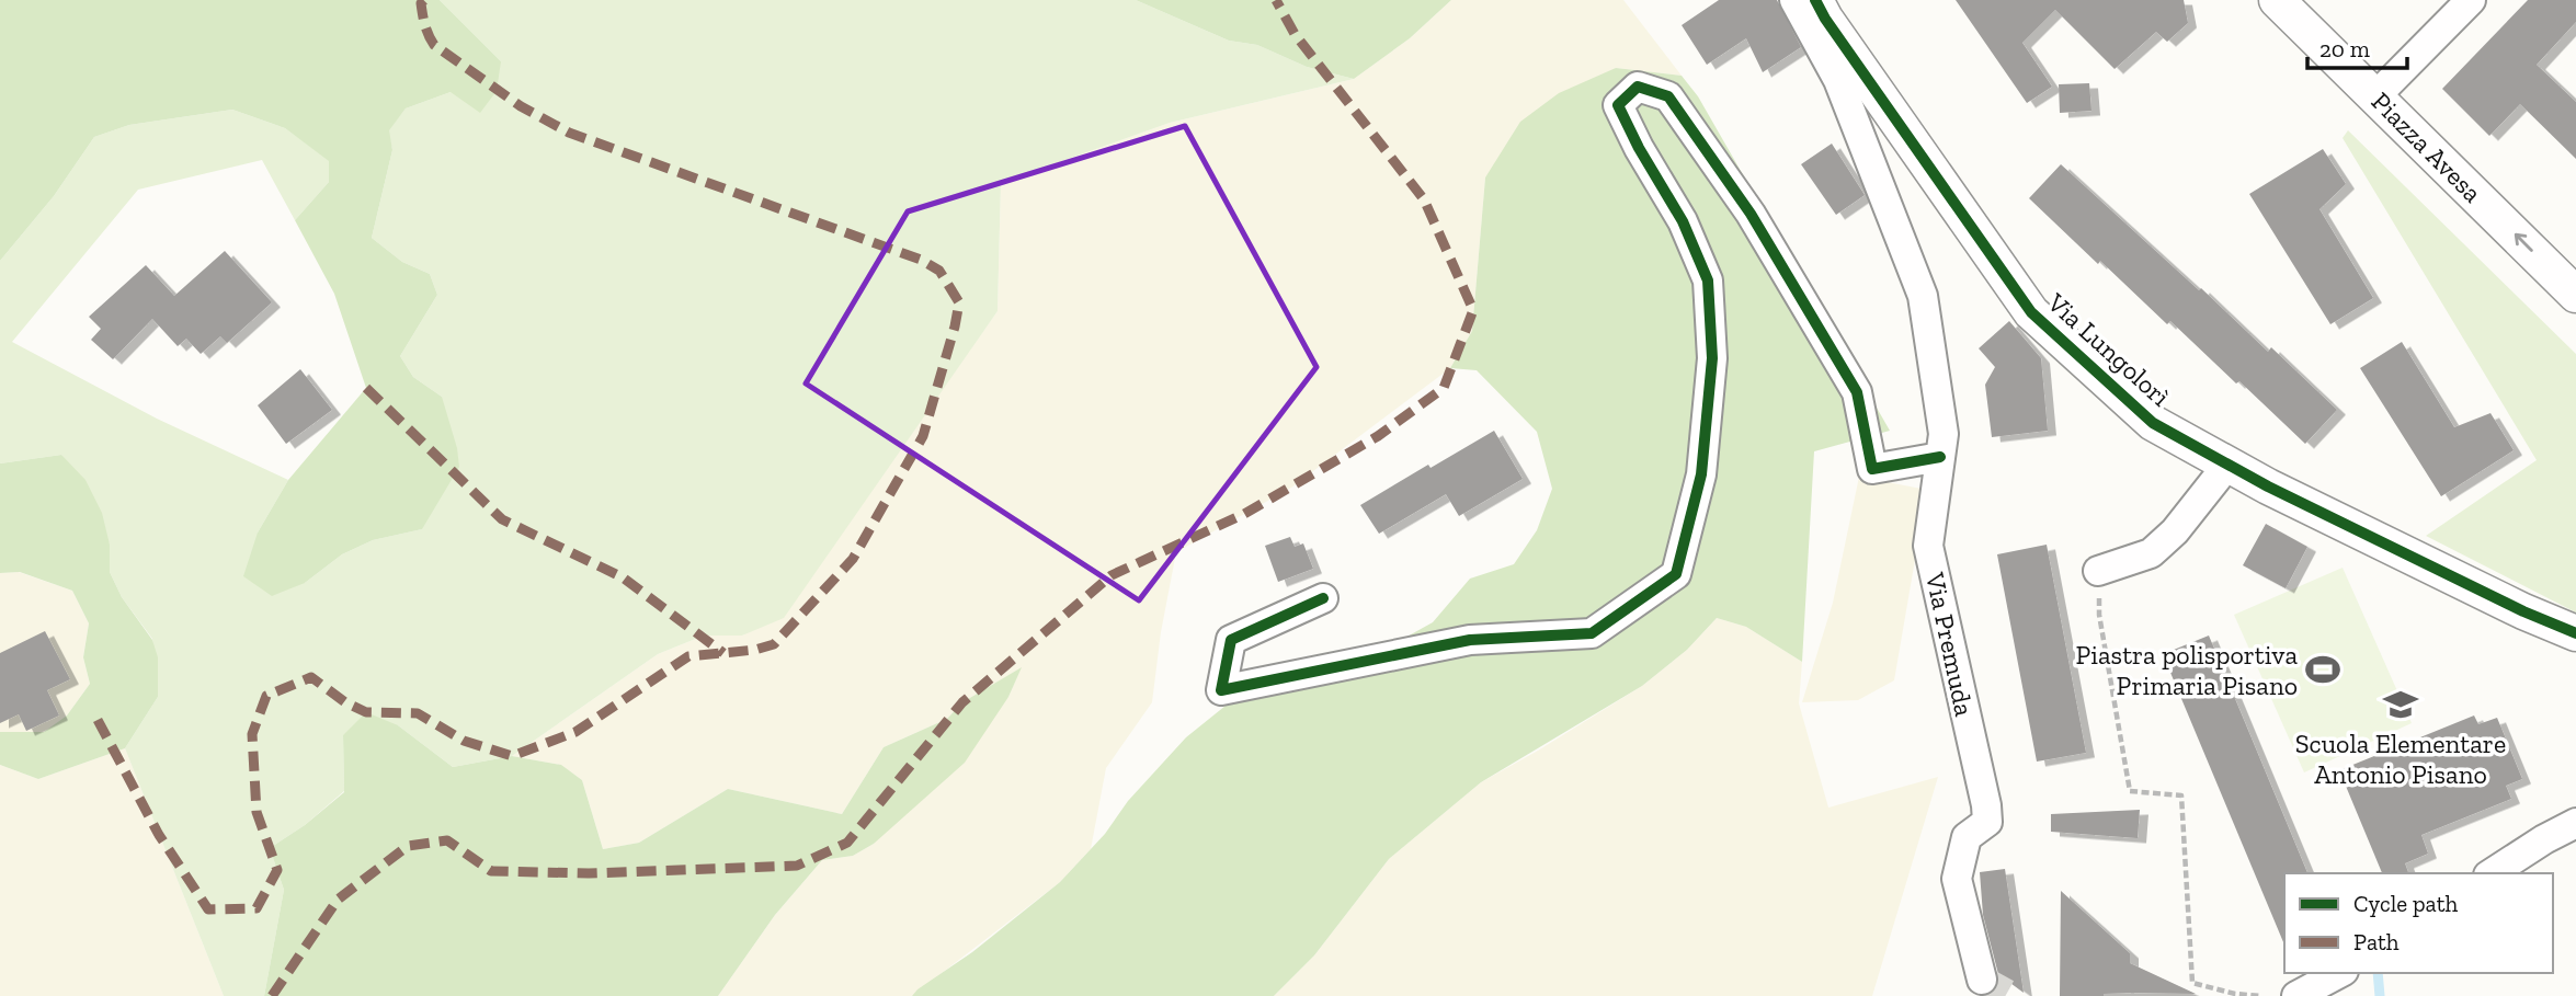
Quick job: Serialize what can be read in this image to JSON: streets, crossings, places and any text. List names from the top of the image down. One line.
{"streets":{"street":["Piazza Avesa","Via Lungolorì","Via Premuda"]},"one_way":["Piazza Avesa"],"places":{"sports":["Piastra polisportiva Primaria Pisano"],"school or university":["Scuola Elementare Antonio Pisano"]},"legend":["Cycle path","Path"],"scale_bar":"20 m"}
